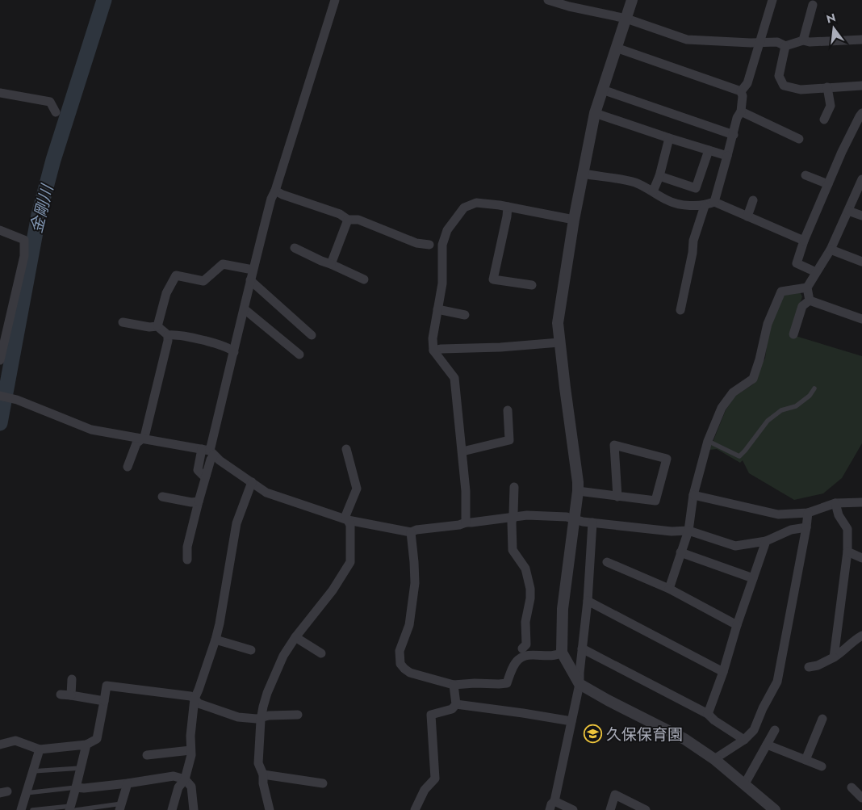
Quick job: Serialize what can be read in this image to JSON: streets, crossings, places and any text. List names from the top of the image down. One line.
{"water":["金剛川"],"places":{"school or university":["久保保育園"]},"north":"top"}
